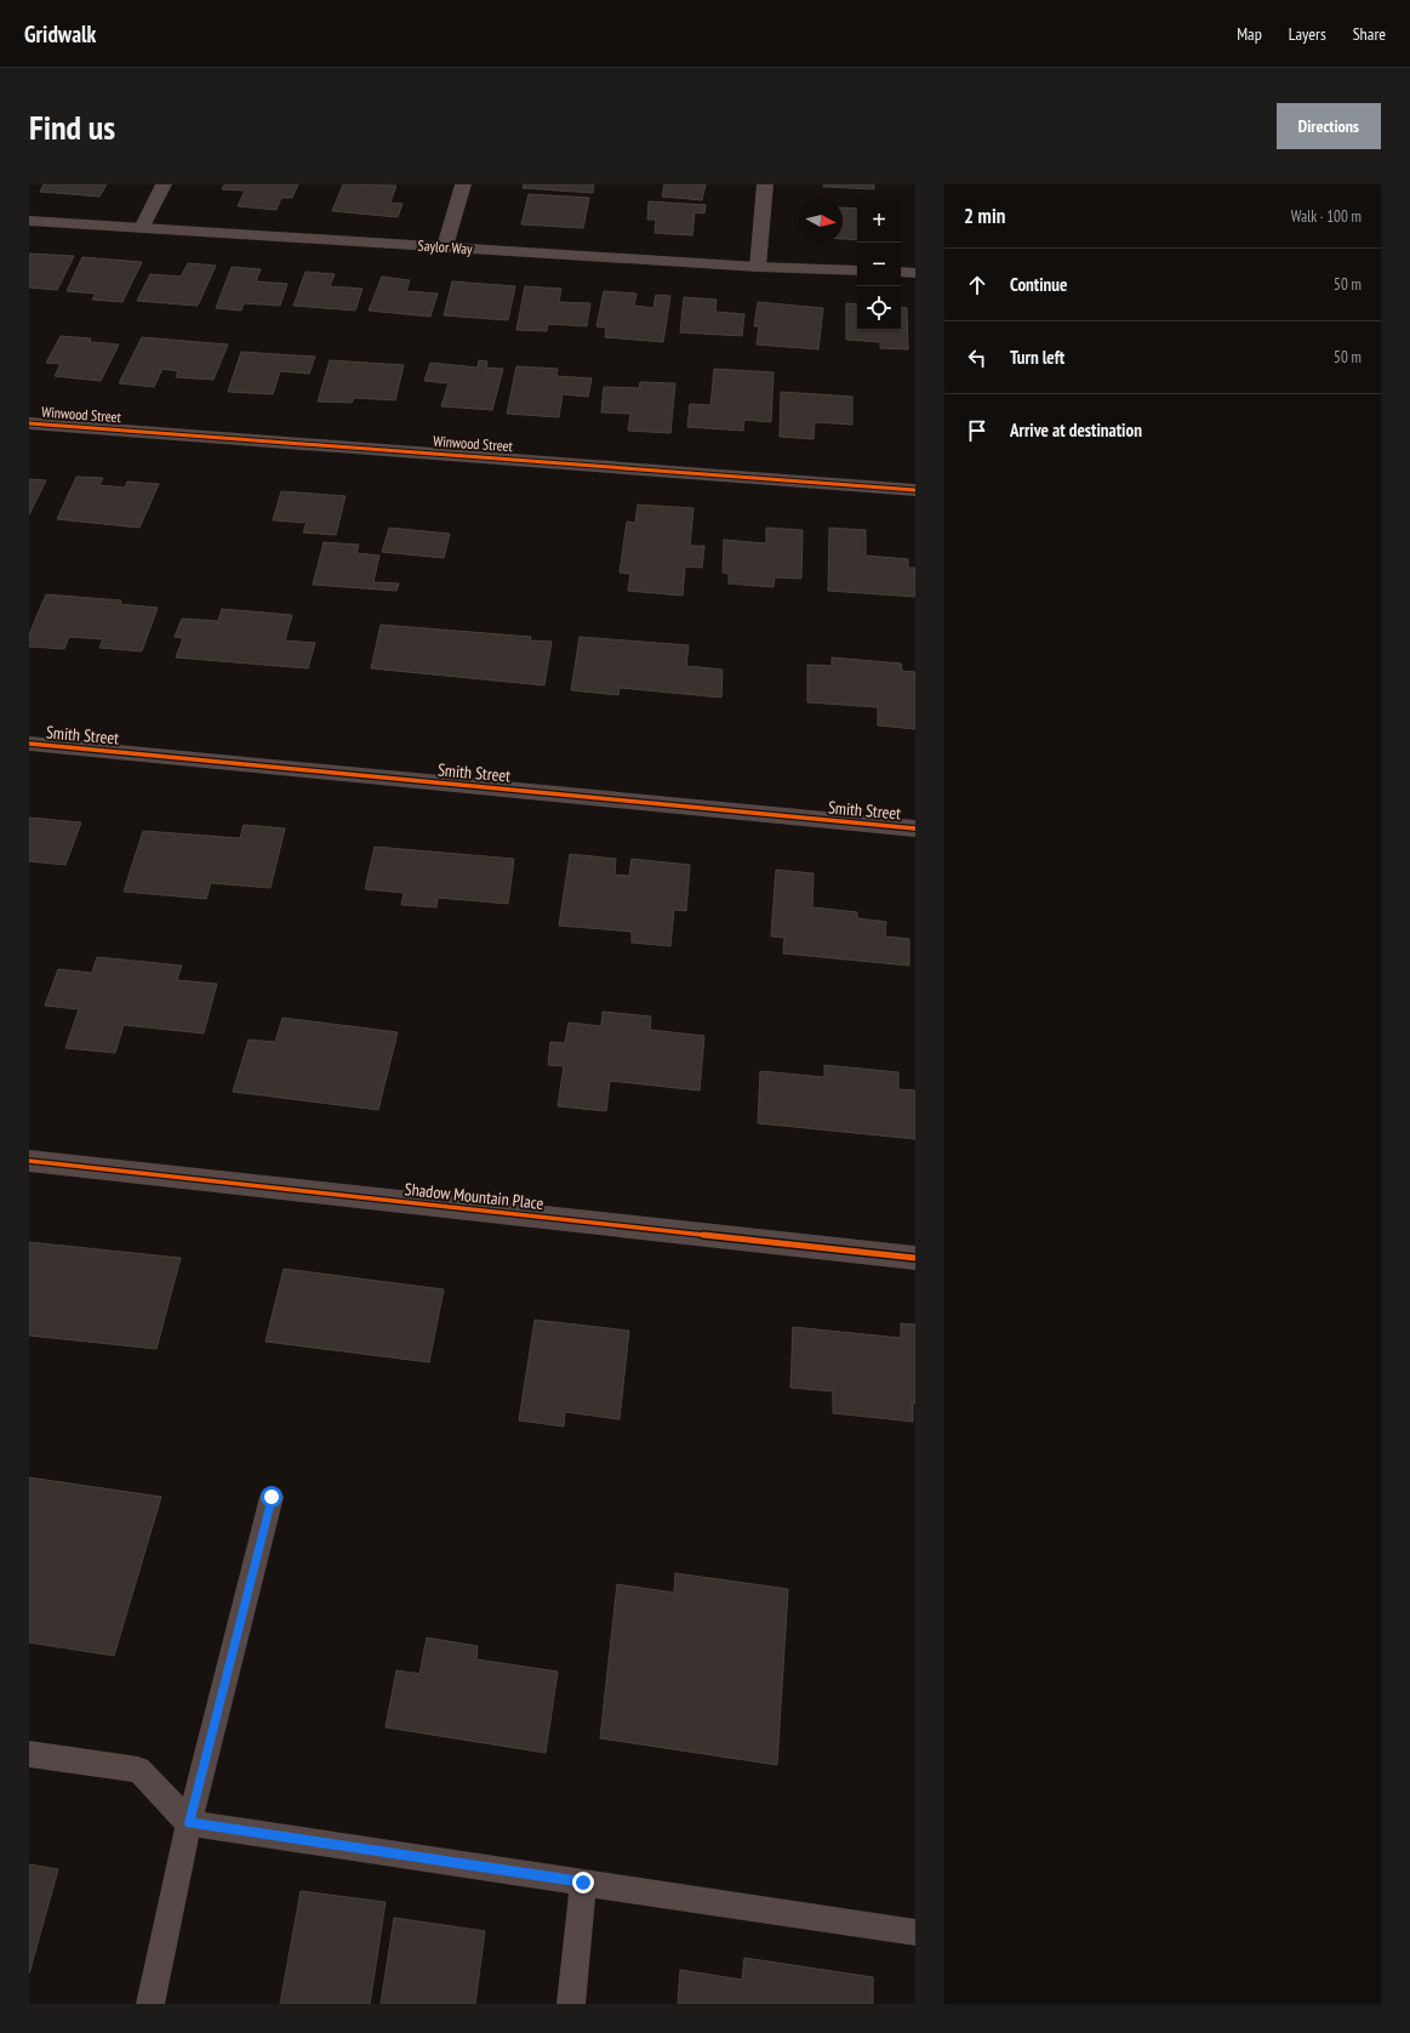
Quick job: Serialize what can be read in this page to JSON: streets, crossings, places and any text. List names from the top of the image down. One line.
{"streets":{"street":["Saylor Way","Winwood Street","Smith Street","Shadow Mountain Place"]},"north":"right","page":{"header":"Gridwalk","nav":["Map","Layers","Share"],"buttons":"Directions","title":"Find us","heading":["2 min","Walk · 100 m"],"map_buttons":["+","−"],"list":[["Continue","50 m"],["Turn left","50 m"],"Arrive at destination"]}}
